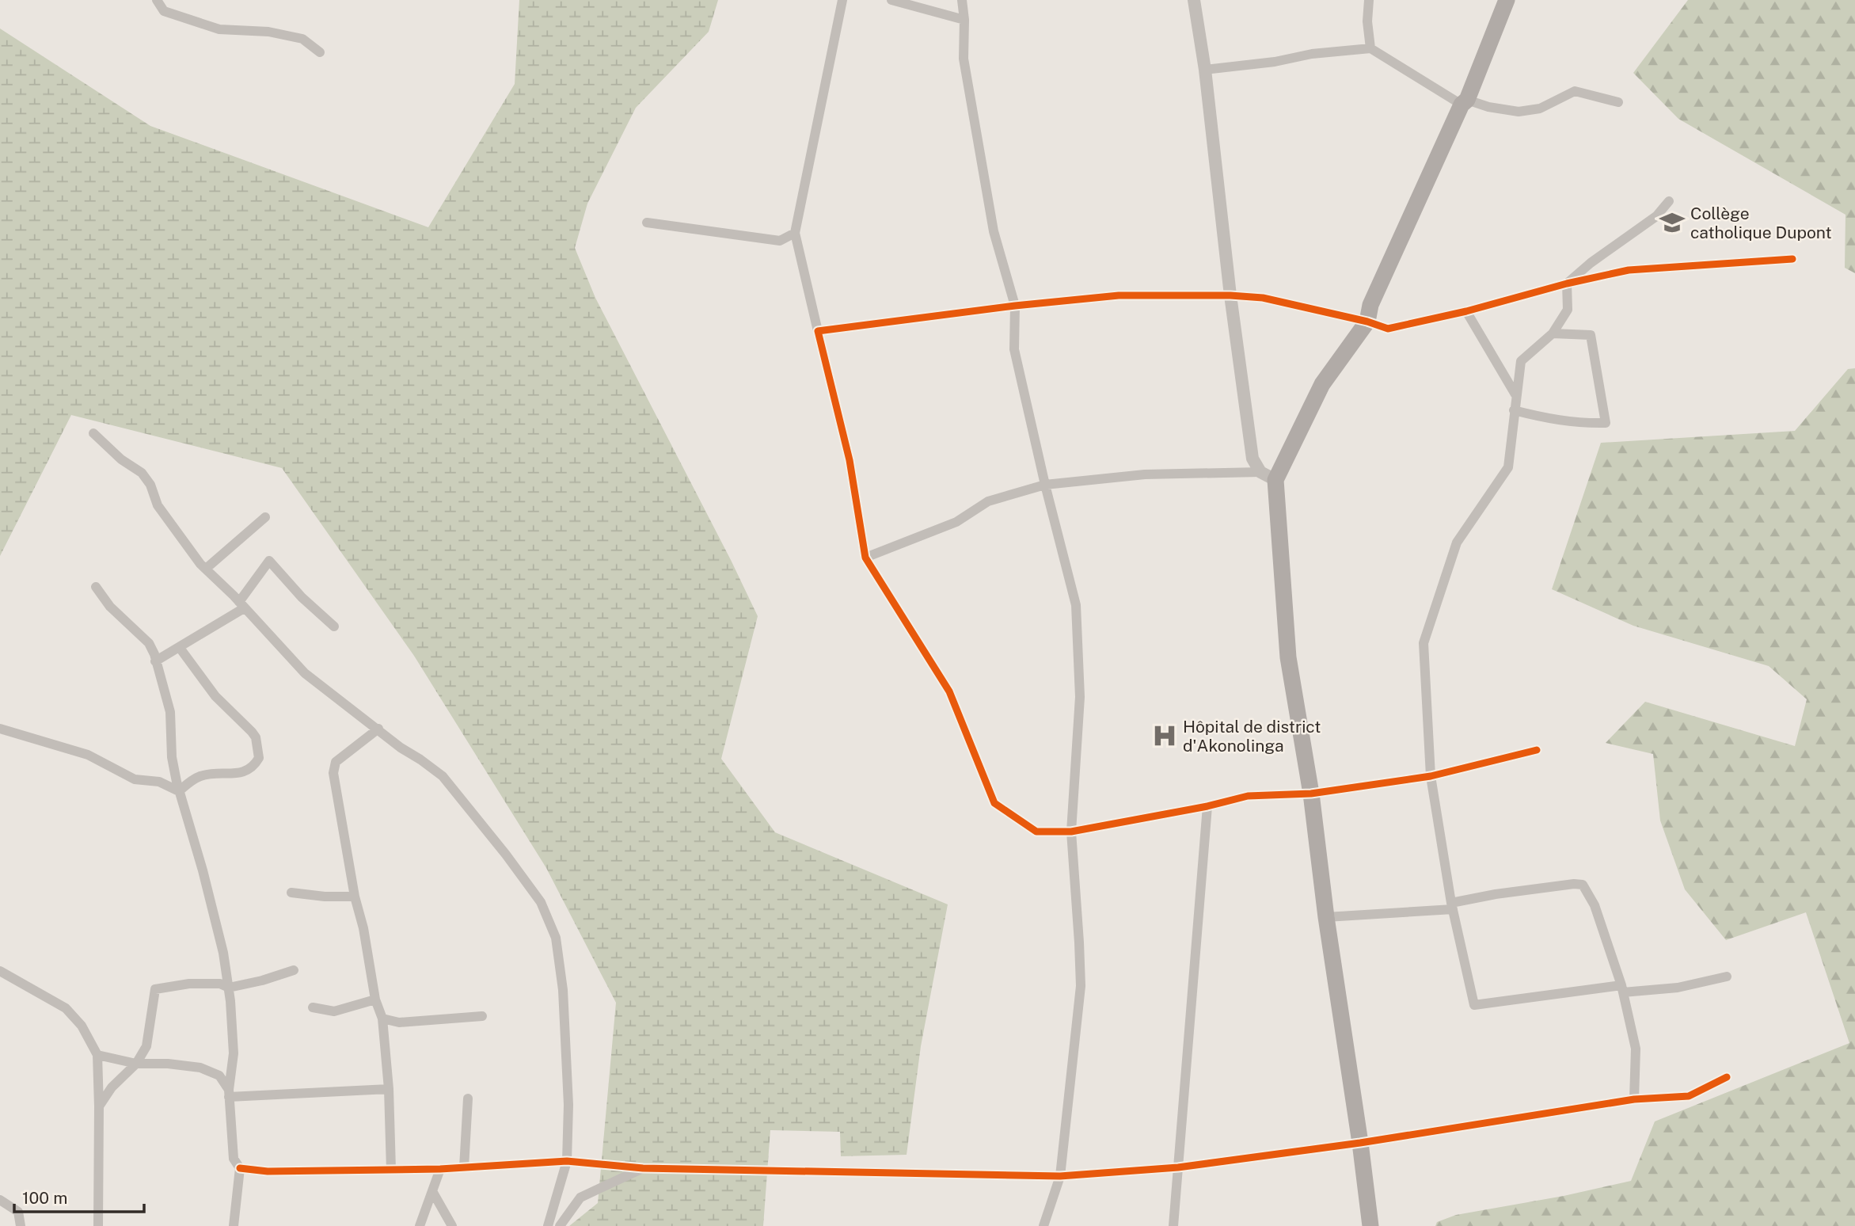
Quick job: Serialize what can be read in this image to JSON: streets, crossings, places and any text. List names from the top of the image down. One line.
{"places":{"school or university":["Collège catholique Dupont"],"hospital":["Hôpital de district d'Akonolinga"]},"scale_bar":"100 m"}
